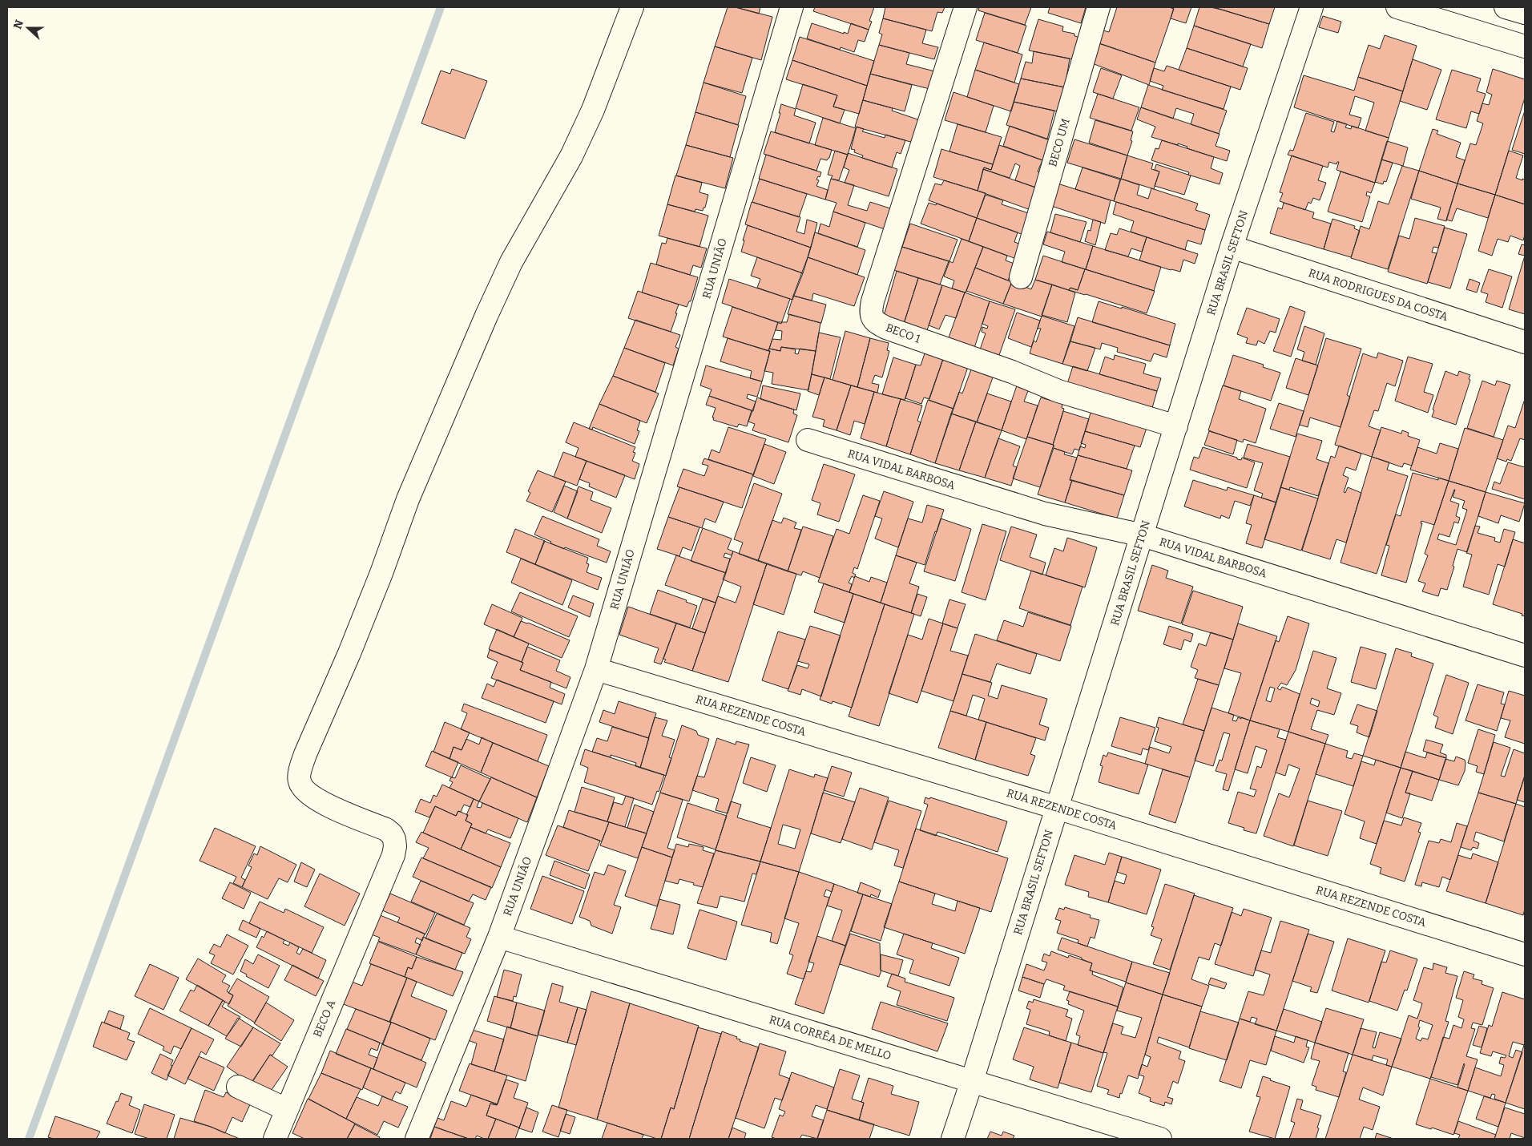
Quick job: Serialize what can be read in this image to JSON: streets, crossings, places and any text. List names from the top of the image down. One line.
{"streets":{"street":["BECO UM","RUA BRASIL SEFTON","RUA UNIÃO","RUA RODRIGUES DA COSTA","BECO 1","RUA VIDAL BARBOSA","RUA REZENDE COSTA","BECO A","RUA CORRÊA DE MELLO"]},"crossings":[["RUA BRASIL SEFTON","RUA RODRIGUES DA COSTA"],["RUA BRASIL SEFTON","BECO 1"],["RUA BRASIL SEFTON","RUA VIDAL BARBOSA"],["RUA BRASIL SEFTON","RUA REZENDE COSTA"],["RUA BRASIL SEFTON","RUA CORRÊA DE MELLO"],["RUA UNIÃO","RUA REZENDE COSTA"],["RUA UNIÃO","RUA CORRÊA DE MELLO"]],"north":"left"}
